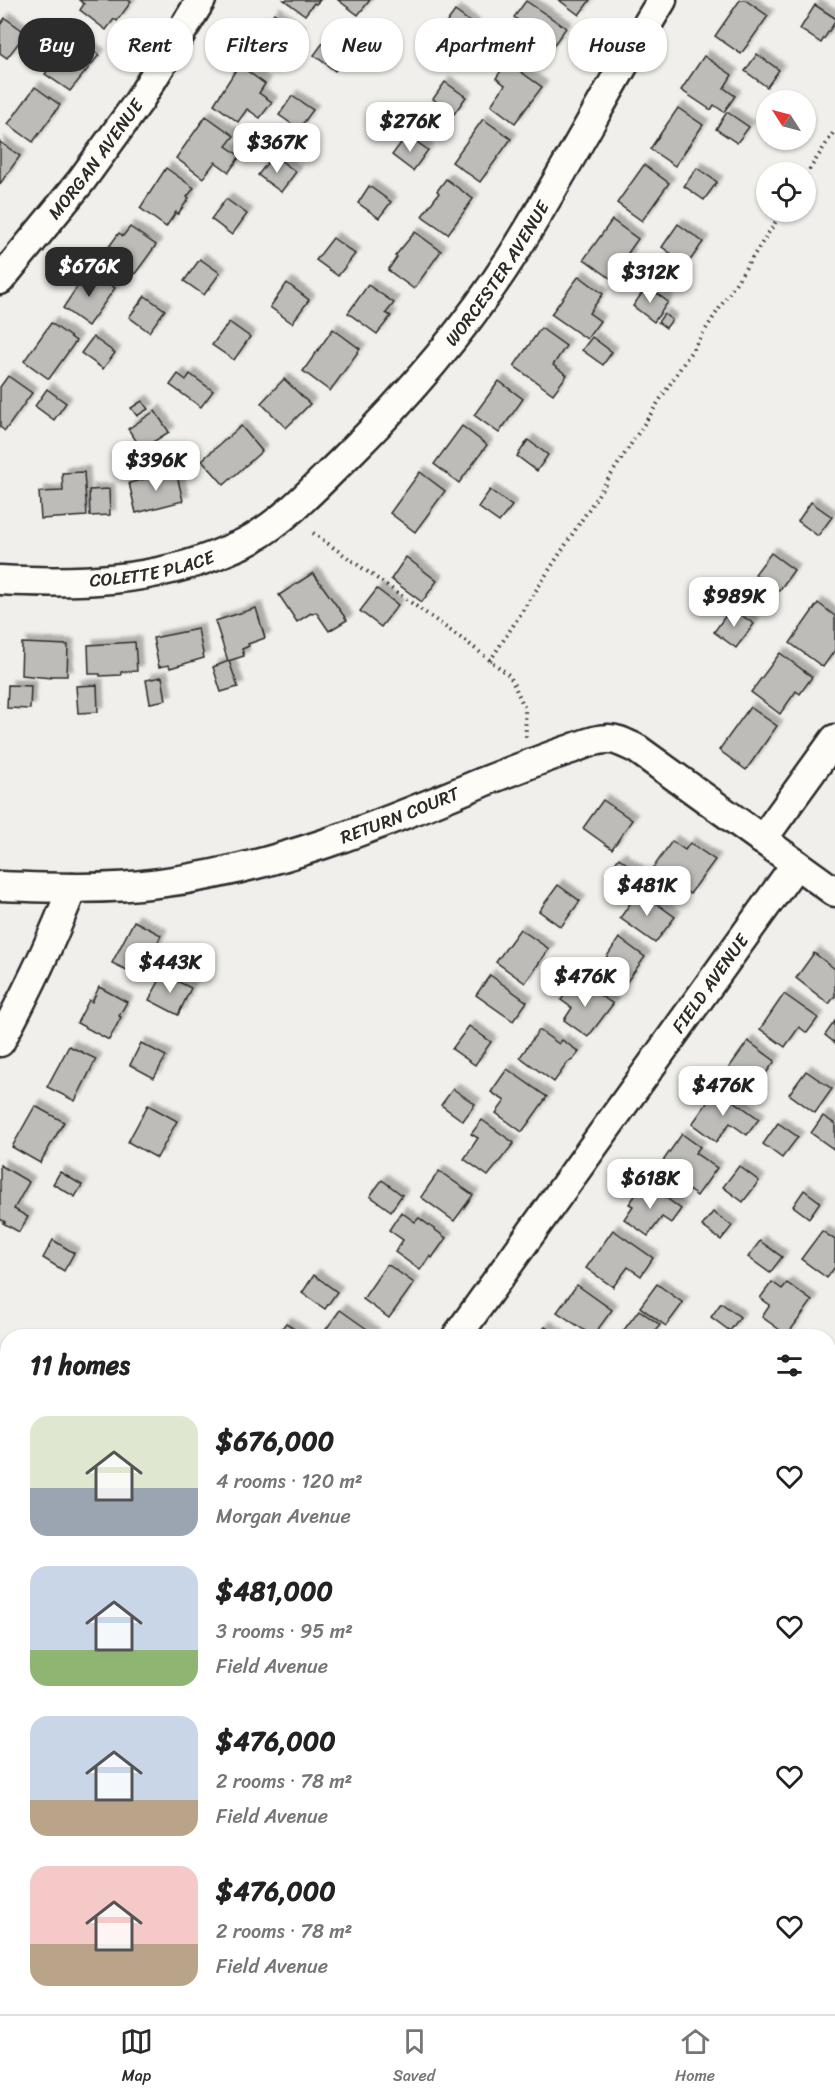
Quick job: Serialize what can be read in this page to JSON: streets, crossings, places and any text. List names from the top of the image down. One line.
{"streets":{"street":["MORGAN AVENUE","WORCESTER AVENUE","COLETTE PLACE","RETURN COURT","FIELD AVENUE"]},"crossings":[["WORCESTER AVENUE","COLETTE PLACE"],["RETURN COURT","FIELD AVENUE"]],"north":"top left","page":{"chip":["Buy","Rent","Filters","New","Apartment","House"],"price":["$276K","$367K","$676K","$312K","$396K","$989K","$481K","$443K","$476K","$476K","$618K"],"heading":"11 homes","list":[{"name":"$676,000","note":"4 rooms · 120 m² · Morgan Avenue"},{"name":"$481,000","note":"3 rooms · 95 m² · Field Avenue"},{"name":"$476,000","note":"2 rooms · 78 m² · Field Avenue"},{"name":"$476,000","note":"2 rooms · 78 m² · Field Avenue"}],"tabs":["Map","Saved","Home"]}}
